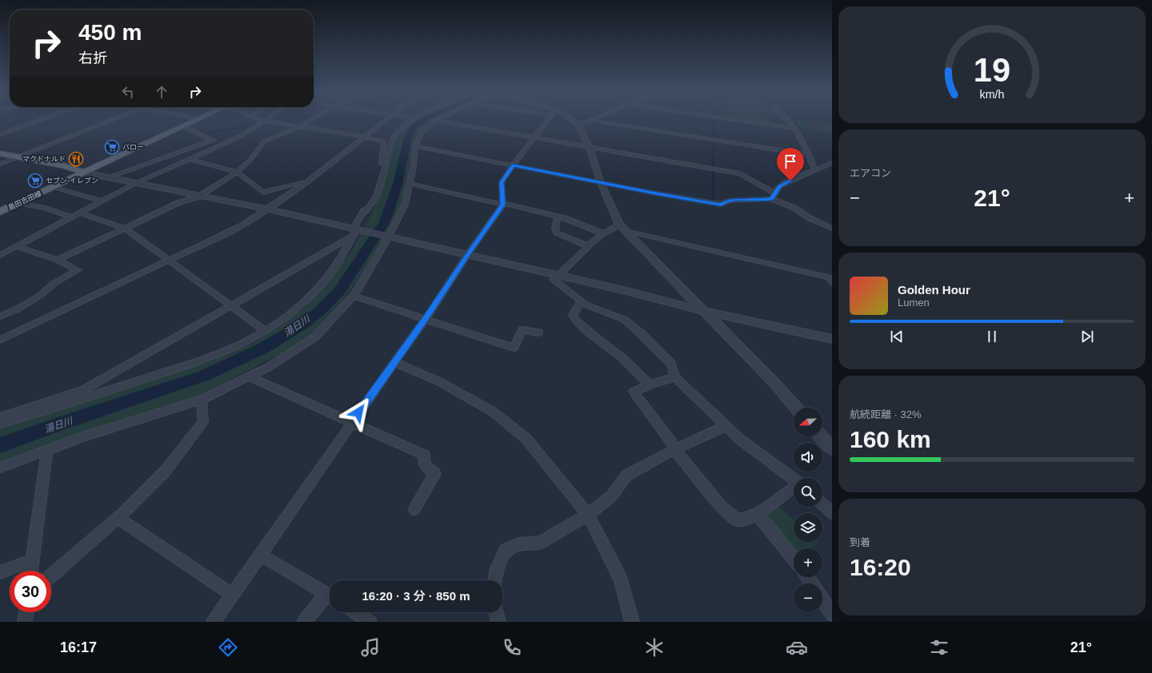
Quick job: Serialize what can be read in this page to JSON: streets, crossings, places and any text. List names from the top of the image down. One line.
{"streets":{"main road":["島田吉田線"]},"water":["湯日川"],"places":{"supermarket":["バロー","セブン-イレブン"],"restaurant":["マクドナルド"]},"north":"left","page":{"turn":["450 m","右折"],"tile":["エアコン",["航続距離 · 32%","160 km"],["到着","16:20"]],"heat":["−","21°","+"],"song":["Golden Hour","Lumen"],"map_buttons":["+","−"],"limit":"30","trip":"16:20 · 3 分 · 850 m","tabs":["16:17","21°"],"gauge":["19","km/h"]}}
